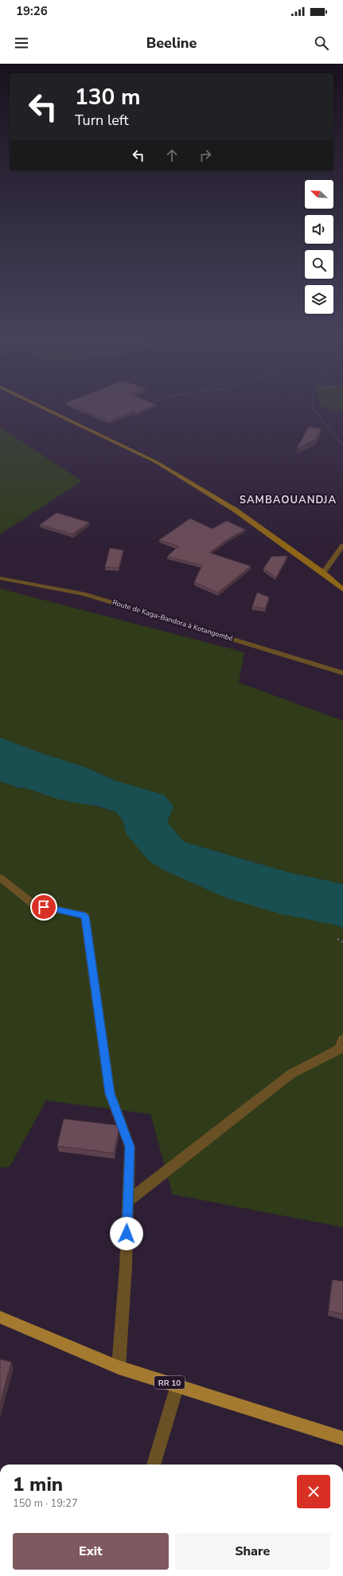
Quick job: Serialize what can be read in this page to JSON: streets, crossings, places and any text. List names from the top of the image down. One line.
{"streets":{"main road":["RR 10"],"street":["Route de Kaga-Bandora à Kotangombé"]},"districts":["SAMBAOUANDJA"],"north":"top left","page":{"status":"19:26","header":"Beeline","turn":["130 m","Turn left"],"heading":["1 min","150 m · 19:27"],"buttons":["Exit","Share"]}}
